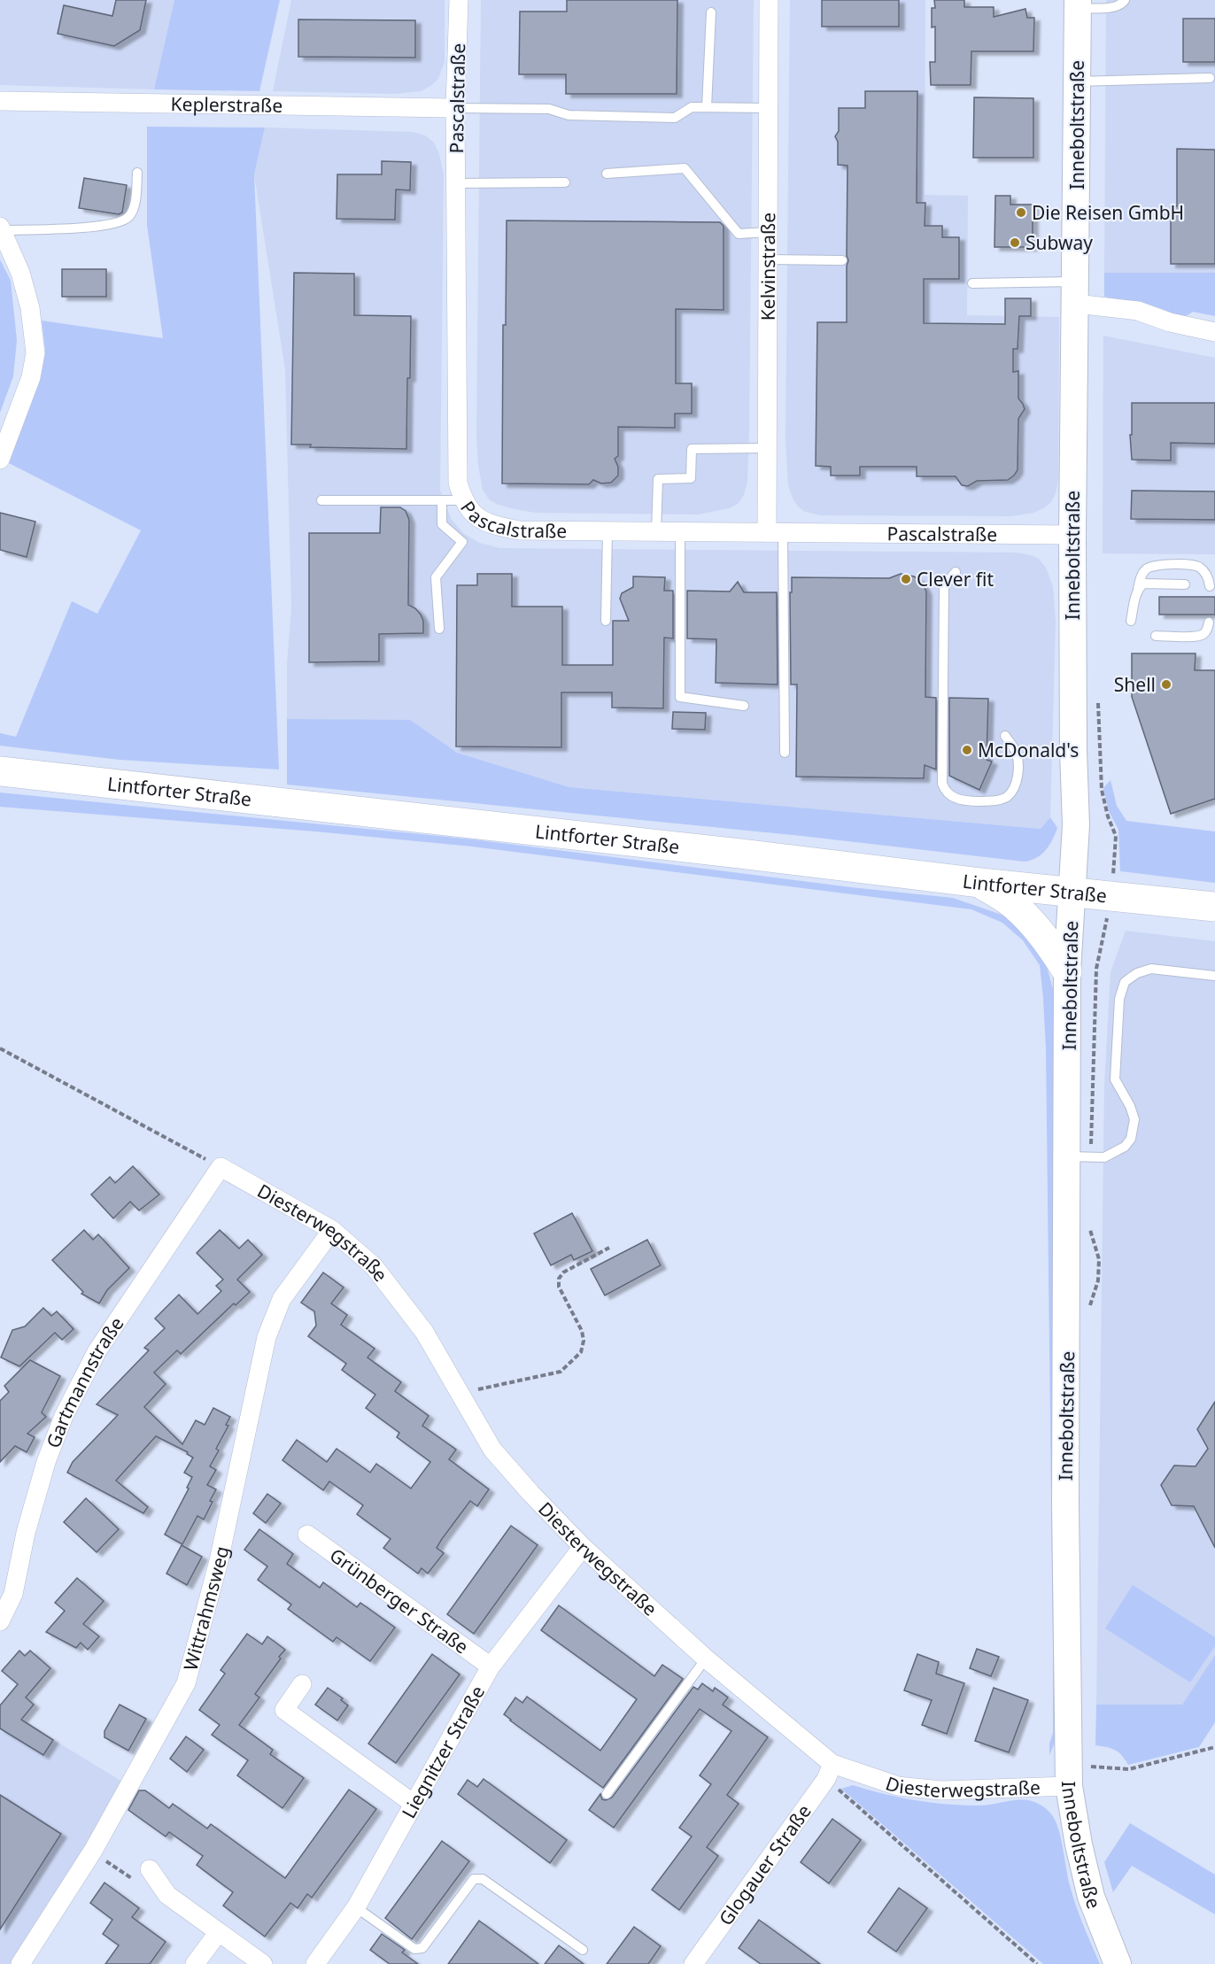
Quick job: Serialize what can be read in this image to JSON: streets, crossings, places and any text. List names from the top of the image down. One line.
{"streets":{"main road":["Lintforter Straße"],"street":["Pascalstraße","Keplerstraße","Inneboltstraße","Kelvinstraße","Diesterwegstraße","Gartmannstraße","Grünberger Straße","Wittrahmsweg","Liegnitzer Straße","Glogauer Straße"]},"crossings":[["Pascalstraße","Keplerstraße"],["Pascalstraße","Inneboltstraße"],["Pascalstraße","Kelvinstraße"],["Inneboltstraße","Lintforter Straße"],["Inneboltstraße","Diesterwegstraße"],["Diesterwegstraße","Gartmannstraße"],["Diesterwegstraße","Wittrahmsweg"],["Diesterwegstraße","Liegnitzer Straße"],["Diesterwegstraße","Glogauer Straße"],["Grünberger Straße","Liegnitzer Straße"]],"places":["Die Reisen GmbH","Subway","Clever fit","Shell","McDonald's"]}
